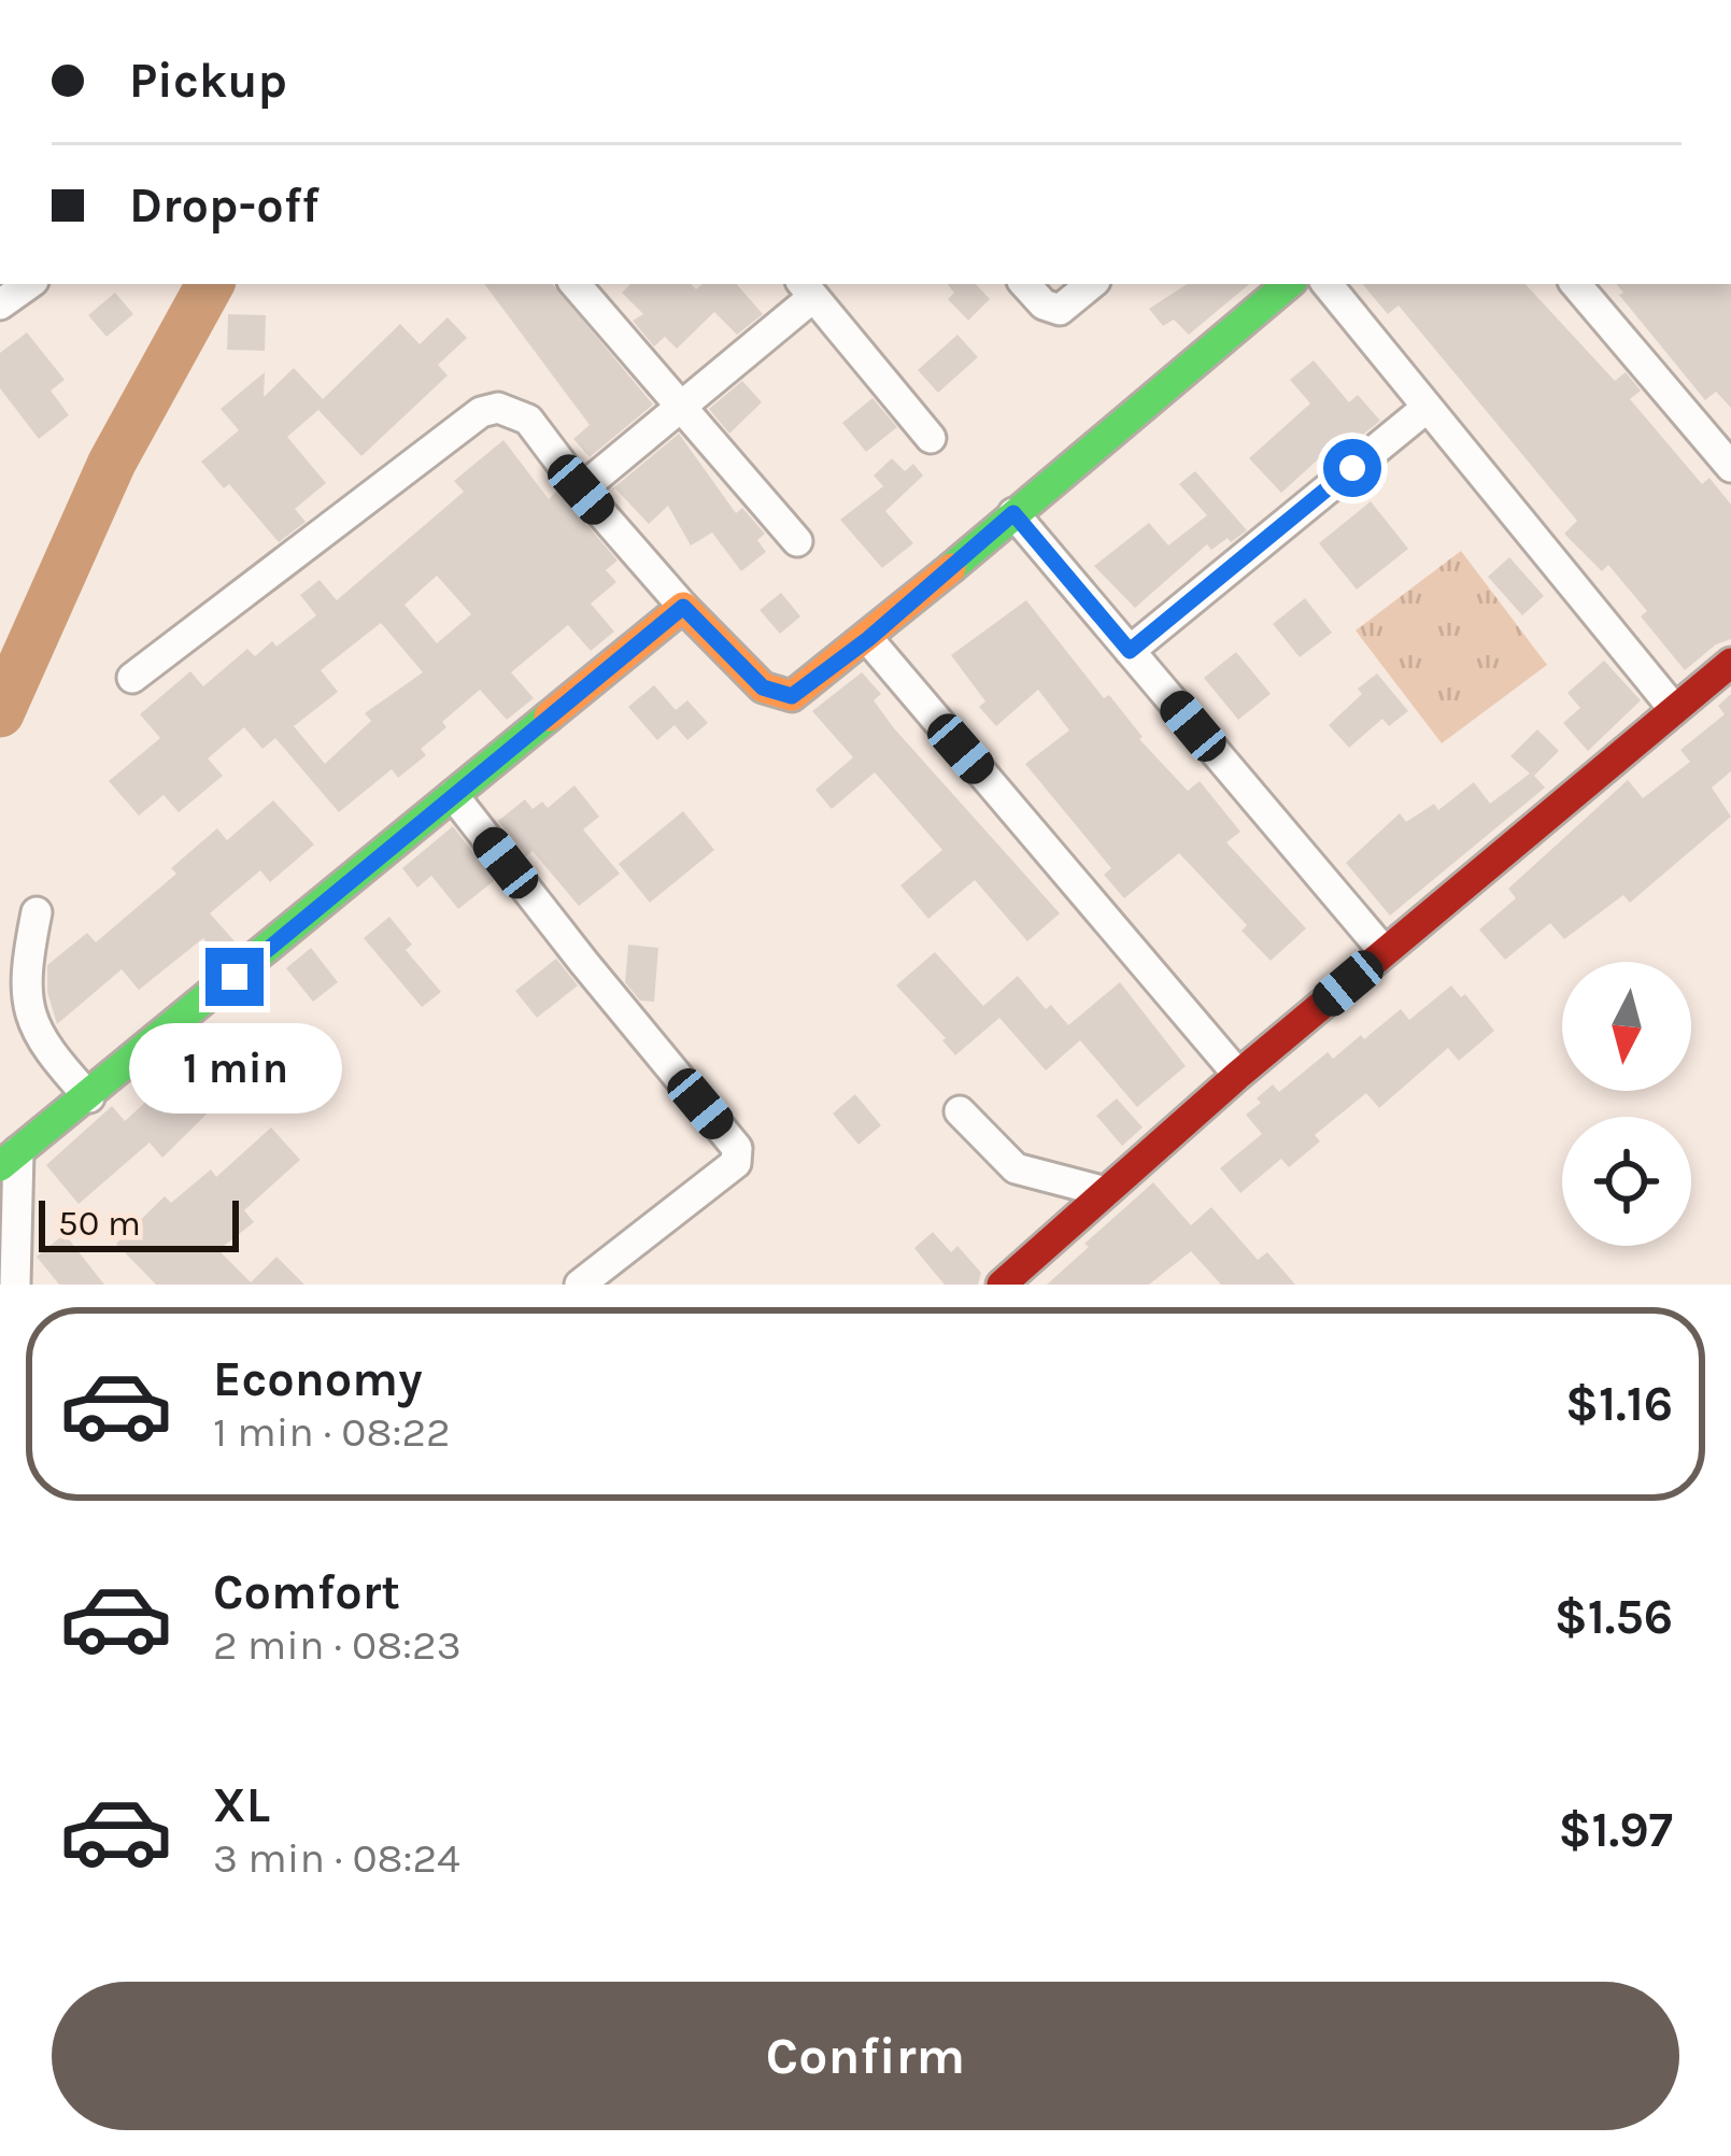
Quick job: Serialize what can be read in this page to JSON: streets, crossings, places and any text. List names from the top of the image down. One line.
{"scale_bar":"50 m","north":"bottom","page":{"banner":["Pickup","Drop-off"],"bubble":"1 min","scale":"50 m","list":[{"name":"Economy","note":"1 min · 08:22","value":"$1.16"},{"name":"Comfort","note":"2 min · 08:23","value":"$1.56"},{"name":"XL","note":"3 min · 08:24","value":"$1.97"}],"buttons":"Confirm"}}
